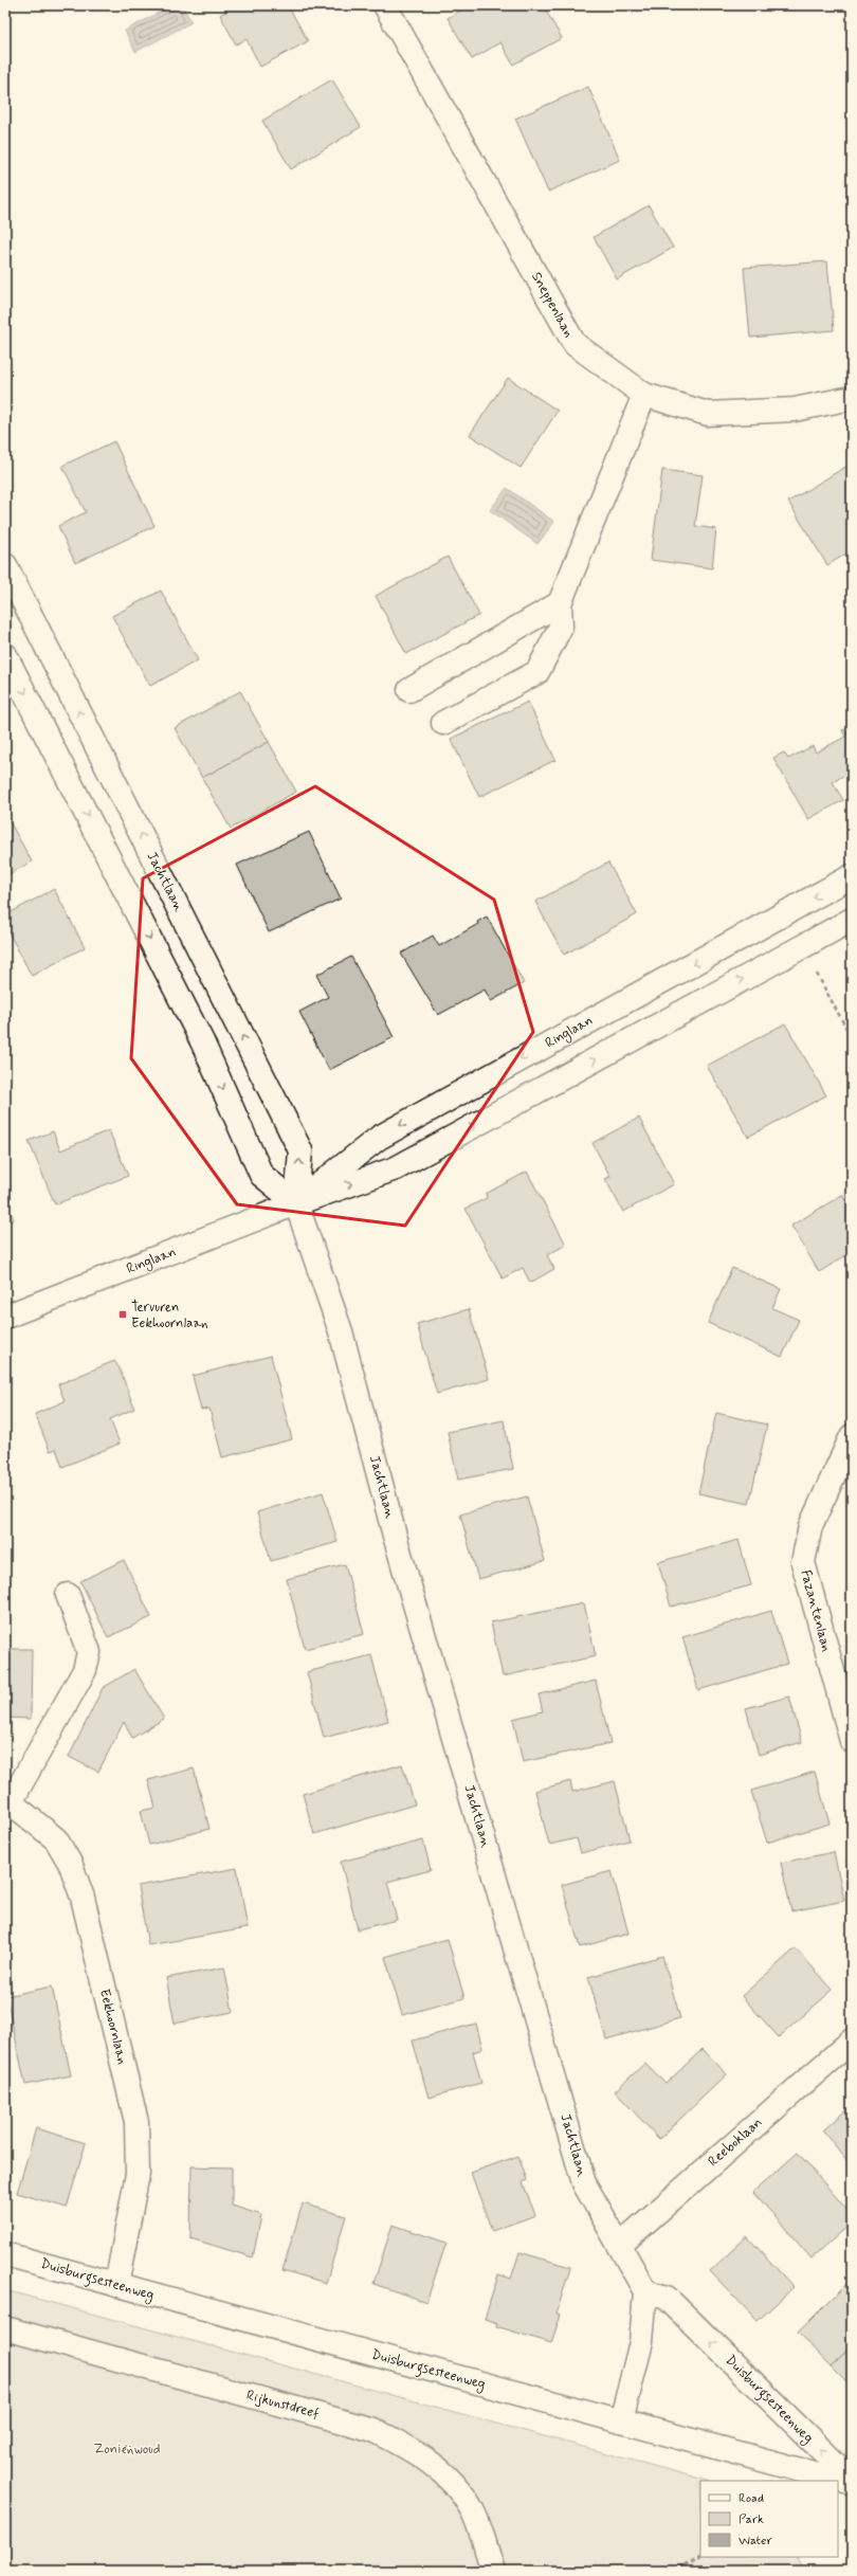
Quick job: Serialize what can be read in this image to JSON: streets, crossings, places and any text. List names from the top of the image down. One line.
{"streets":{"street":["Sneppenlaan","Jachtlaan","Ringlaan","Fazantenlaan","Eekhoornlaan","Reeboklaan","Duisburgsesteenweg","Rijkunstdreef"]},"crossings":[["Jachtlaan","Ringlaan"],["Jachtlaan","Reeboklaan"],["Jachtlaan","Duisburgsesteenweg"],["Eekhoornlaan","Duisburgsesteenweg"]],"parks":["Zoniënwoud"],"places":{"transit":["Tervuren Eekhoornlaan"]},"legend":["Road","Park","Water"]}
